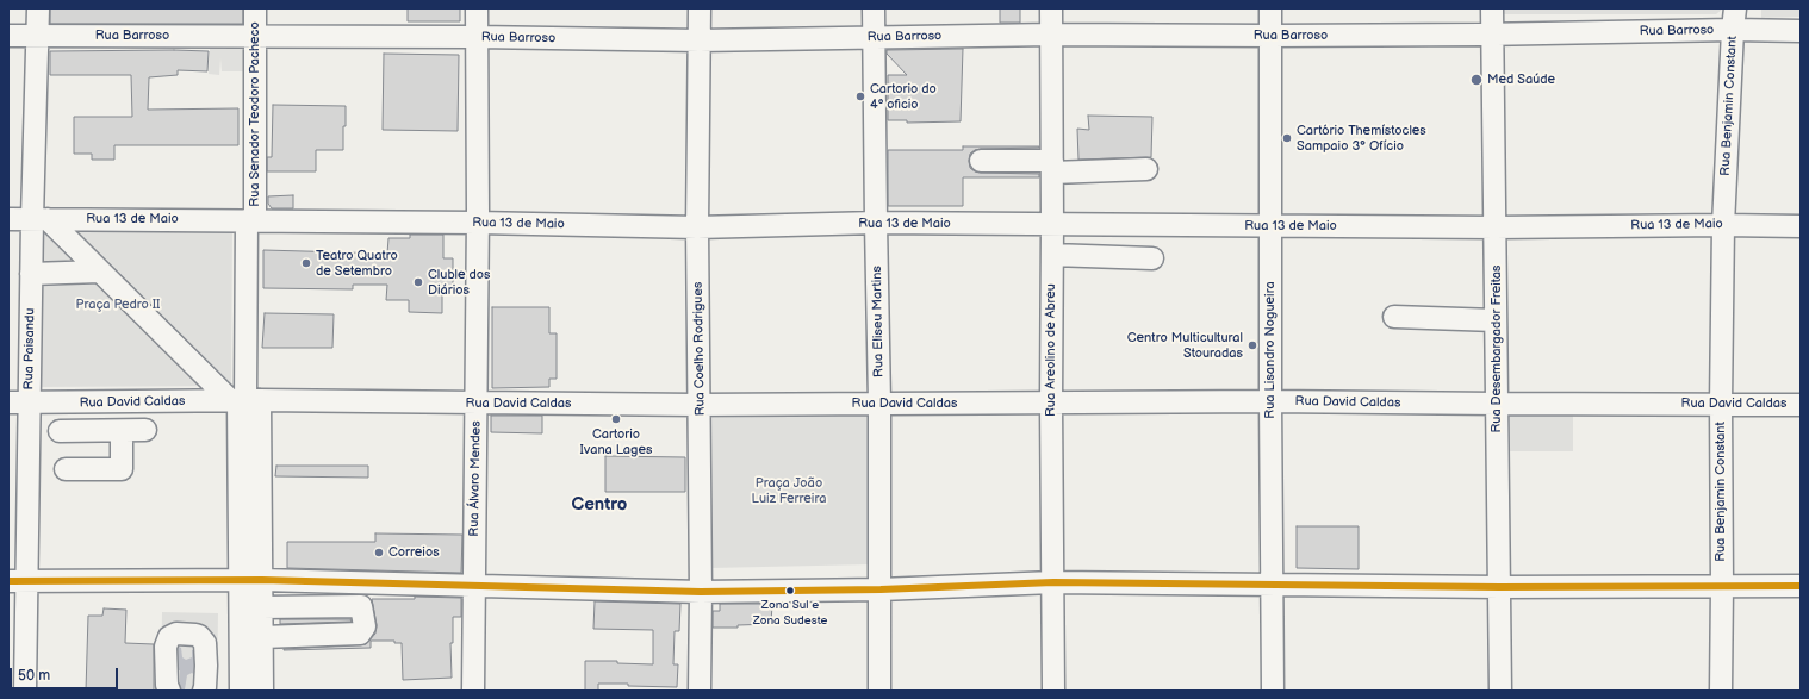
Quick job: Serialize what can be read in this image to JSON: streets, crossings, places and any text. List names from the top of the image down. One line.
{"streets":{"street":["Rua Barroso","Rua Benjamin Constant","Rua Senador Teodoro Pacheco","Rua 13 de Maio","Rua Eliseu Martins","Rua Paisandu","Rua Coelho Rodrigues","Rua Desembargador Freitas","Rua Areolino de Abreu","Rua Lisandro Nogueira","Rua David Caldas","Rua Álvaro Mendes"]},"crossings":[["Rua Barroso","Rua Benjamin Constant"],["Rua Barroso","Rua Senador Teodoro Pacheco"],["Rua Barroso","Rua Eliseu Martins"],["Rua Barroso","Rua Paisandu"],["Rua Barroso","Rua Coelho Rodrigues"],["Rua Barroso","Rua Desembargador Freitas"],["Rua Barroso","Rua Areolino de Abreu"],["Rua Barroso","Rua Lisandro Nogueira"],["Rua Barroso","Rua Álvaro Mendes"],["Rua Benjamin Constant","Rua 13 de Maio"],["Rua Benjamin Constant","Rua David Caldas"],["Rua Senador Teodoro Pacheco","Rua 13 de Maio"],["Rua Senador Teodoro Pacheco","Rua David Caldas"],["Rua 13 de Maio","Rua Eliseu Martins"],["Rua 13 de Maio","Rua Paisandu"],["Rua 13 de Maio","Rua Coelho Rodrigues"],["Rua 13 de Maio","Rua Desembargador Freitas"],["Rua 13 de Maio","Rua Areolino de Abreu"],["Rua 13 de Maio","Rua Lisandro Nogueira"],["Rua 13 de Maio","Rua Álvaro Mendes"],["Rua Eliseu Martins","Rua David Caldas"],["Rua Paisandu","Rua David Caldas"],["Rua Coelho Rodrigues","Rua David Caldas"],["Rua Desembargador Freitas","Rua David Caldas"],["Rua Areolino de Abreu","Rua David Caldas"],["Rua Lisandro Nogueira","Rua David Caldas"],["Rua David Caldas","Rua Álvaro Mendes"]],"districts":["Centro"],"parks":["Praça Pedro II","Praça João Luiz Ferreira"],"places":["Med Saúde","Cartorio do 4º oficio","Cartório Themístocles Sampaio 3° Ofício","Teatro Quatro de Setembro","Cluble dos Diários","Centro Multicultural Stouradas","Cartorio Ivana Lages","Correios","Zona Sul e Zona Sudeste"],"scale_bar":"50 m"}
